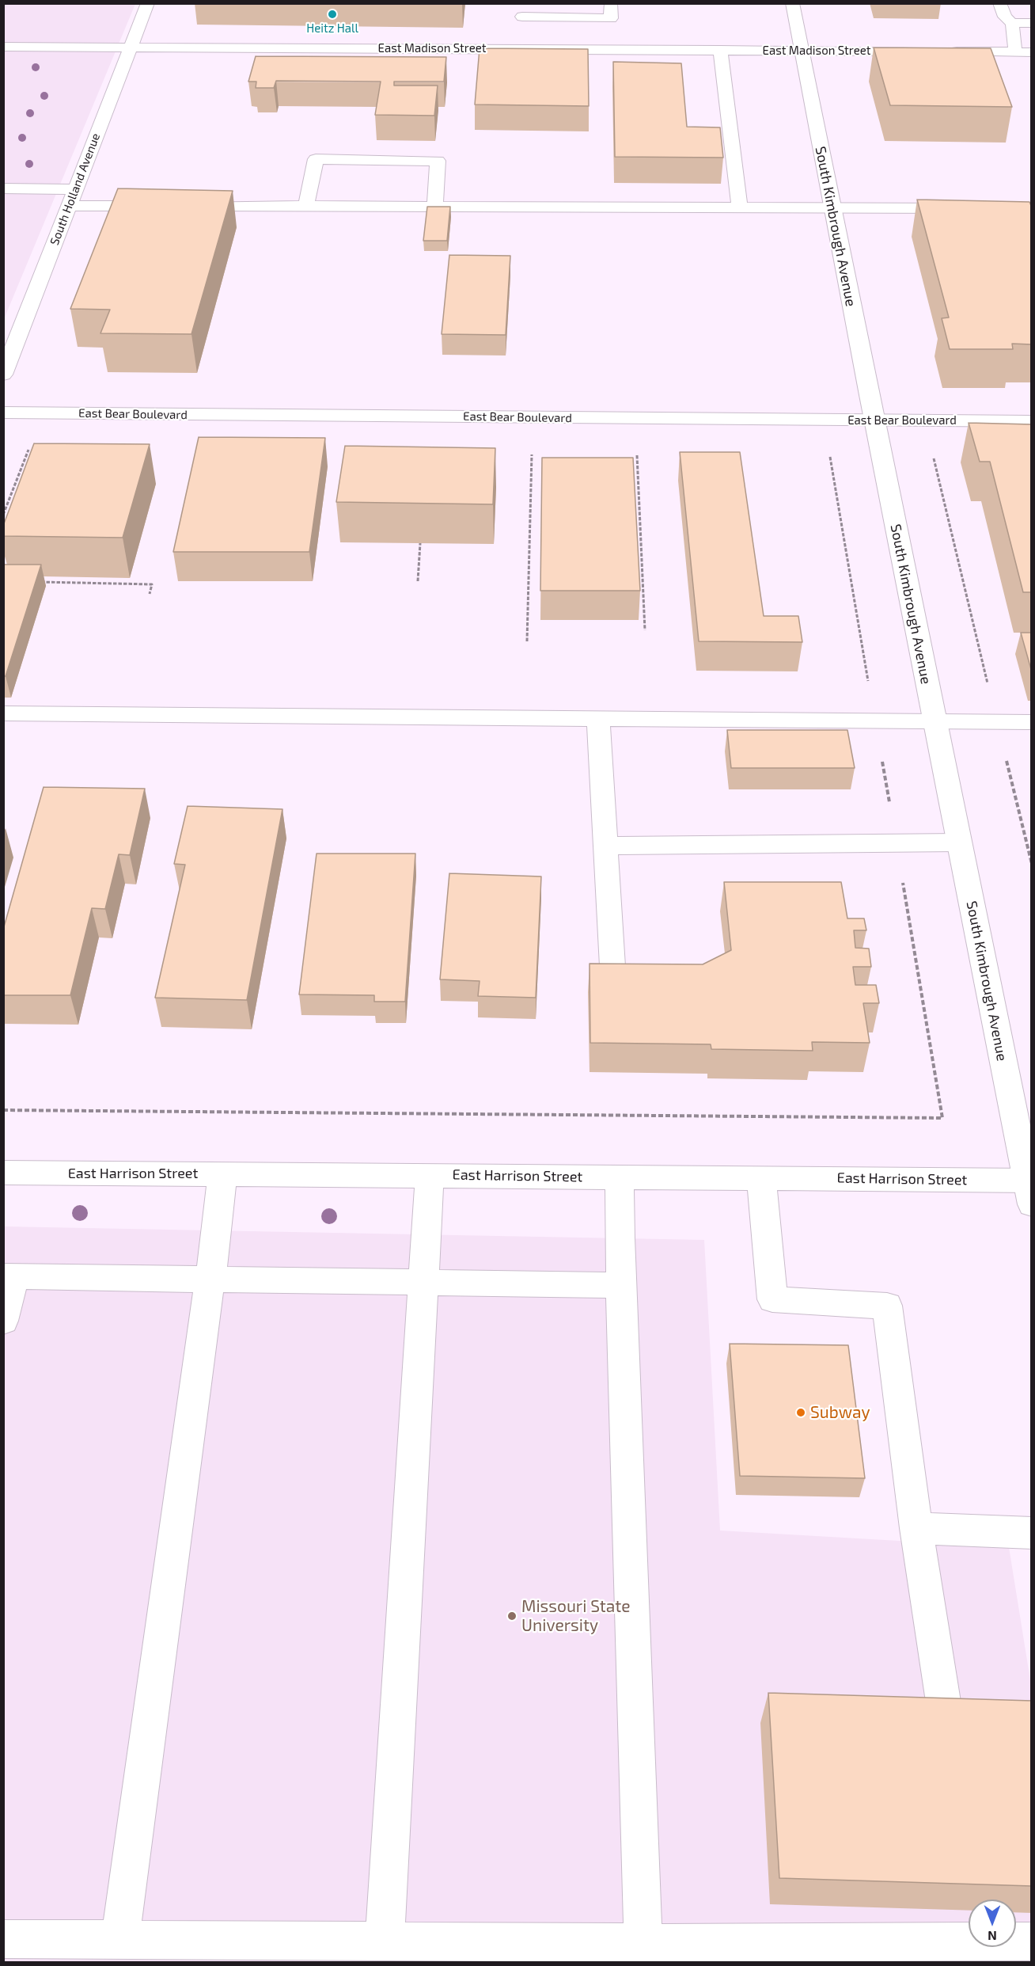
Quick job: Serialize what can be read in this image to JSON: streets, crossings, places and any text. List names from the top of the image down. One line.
{"streets":{"street":["East Madison Street","South Holland Avenue","South Kimbrough Avenue","East Bear Boulevard","East Harrison Street"]},"crossings":[["East Madison Street","South Holland Avenue"],["East Madison Street","South Kimbrough Avenue"],["South Kimbrough Avenue","East Bear Boulevard"],["South Kimbrough Avenue","East Harrison Street"]],"places":["Heitz Hall","Subway","Missouri State University"],"north":"bottom"}
